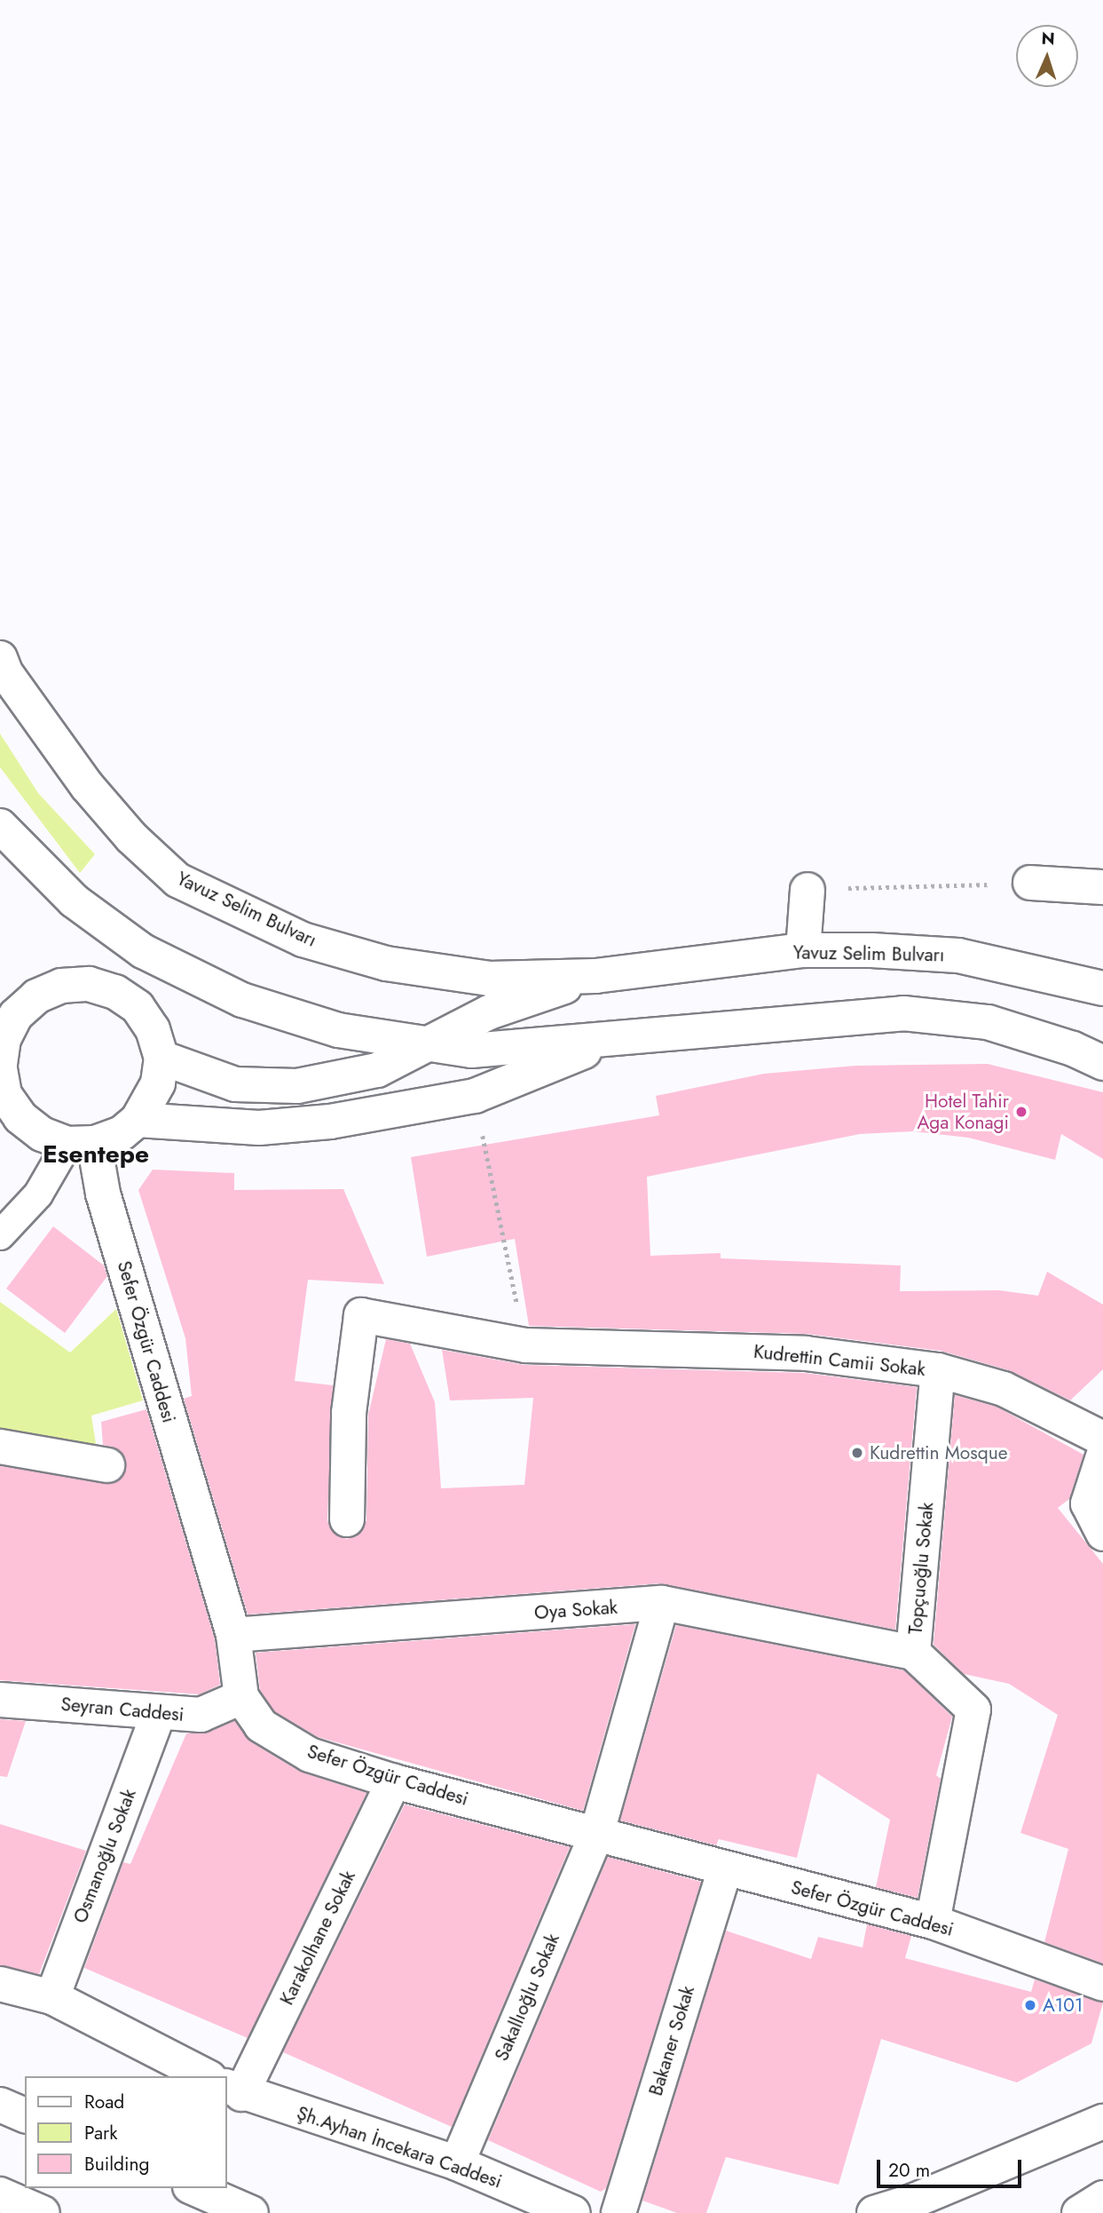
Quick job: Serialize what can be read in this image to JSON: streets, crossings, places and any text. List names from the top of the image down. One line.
{"streets":{"street":["Yavuz Selim Bulvarı","Sefer Özgür Caddesi","Kudrettin Camii Sokak","Topçuoğlu Sokak","Oya Sokak","Seyran Caddesi","Osmanoğlu Sokak","Karakolhane Sokak","Sakallıoğlu Sokak","Bakaner Sokak","Şh.Ayhan İncekara Caddesi"]},"crossings":[["Yavuz Selim Bulvarı","Sefer Özgür Caddesi"],["Sefer Özgür Caddesi","Topçuoğlu Sokak"],["Sefer Özgür Caddesi","Oya Sokak"],["Sefer Özgür Caddesi","Seyran Caddesi"],["Sefer Özgür Caddesi","Karakolhane Sokak"],["Sefer Özgür Caddesi","Sakallıoğlu Sokak"],["Sefer Özgür Caddesi","Bakaner Sokak"],["Kudrettin Camii Sokak","Topçuoğlu Sokak"],["Topçuoğlu Sokak","Oya Sokak"],["Oya Sokak","Sakallıoğlu Sokak"],["Seyran Caddesi","Osmanoğlu Sokak"],["Karakolhane Sokak","Şh.Ayhan İncekara Caddesi"],["Sakallıoğlu Sokak","Şh.Ayhan İncekara Caddesi"]],"districts":["Esentepe"],"places":["Hotel Tahir Aga Konagi","Kudrettin Mosque","A101"],"legend":["Road","Park","Building"],"scale_bar":"20 m","north":"top"}
